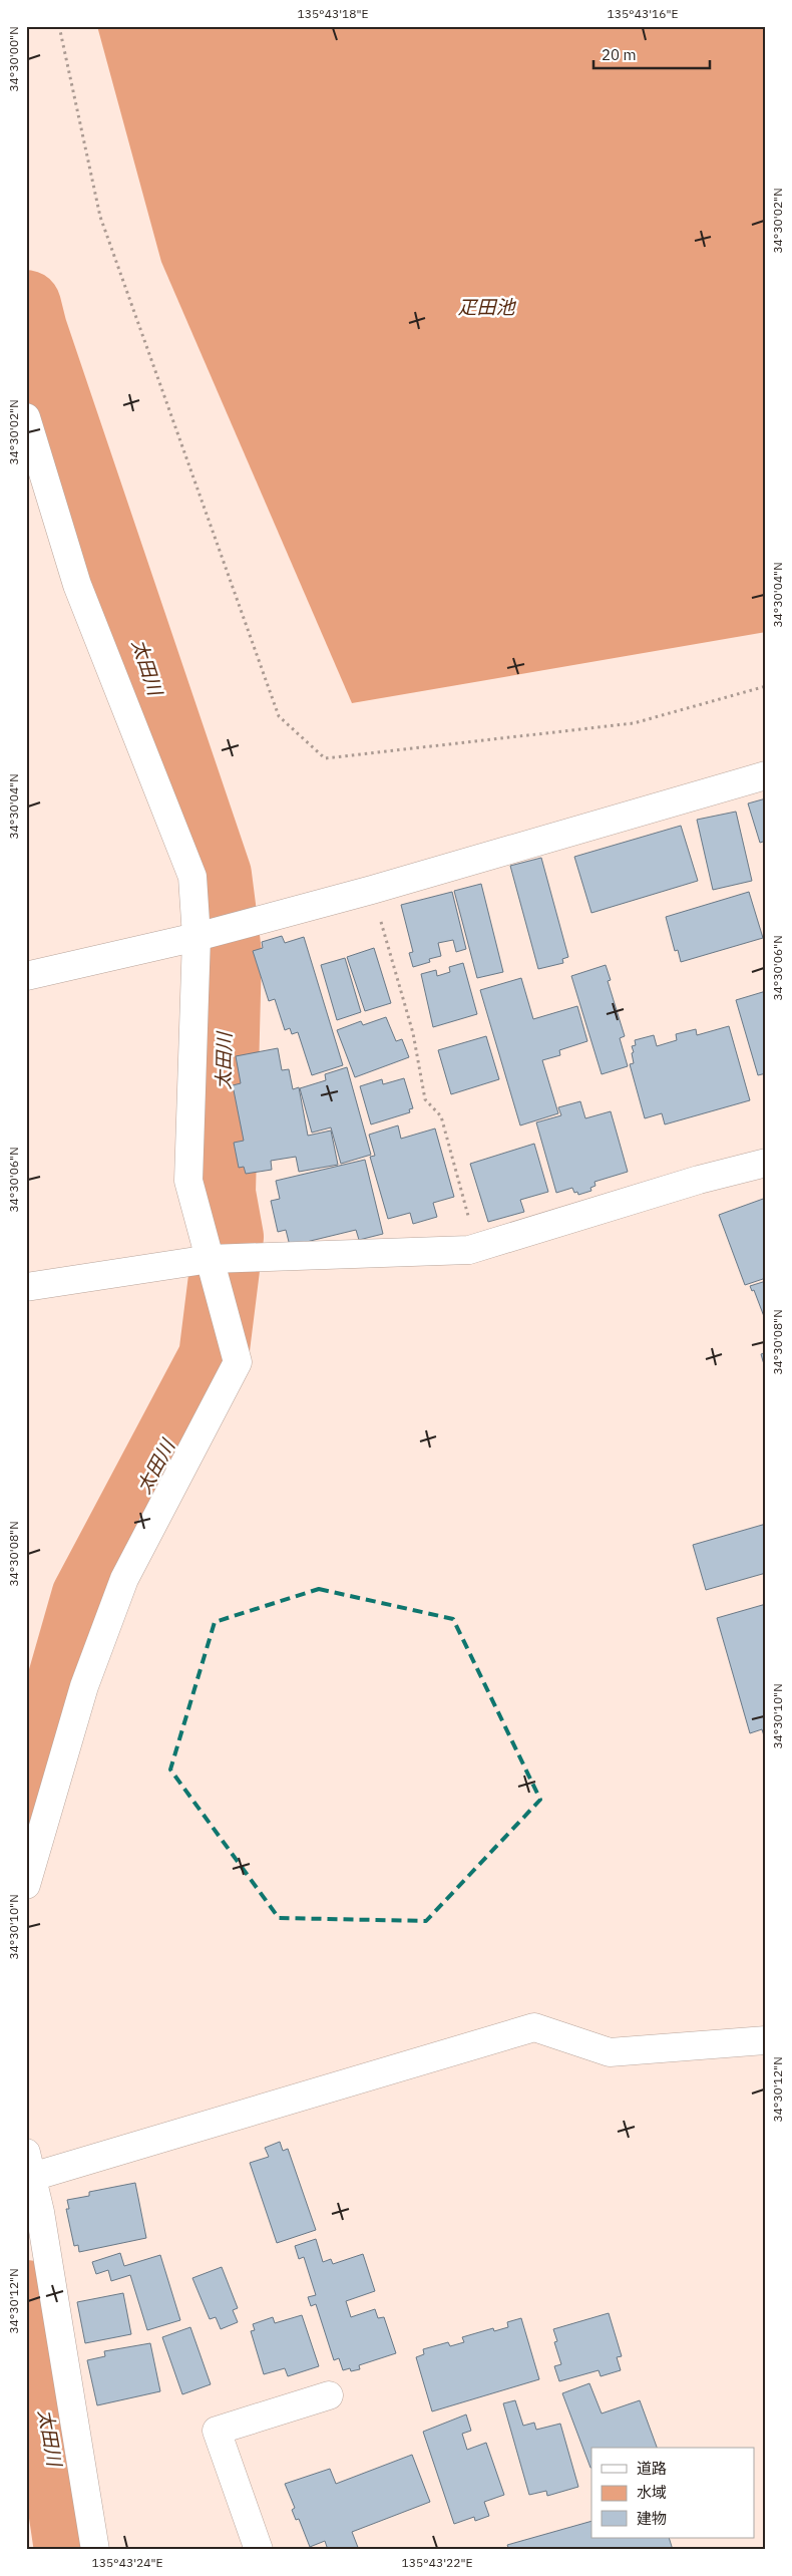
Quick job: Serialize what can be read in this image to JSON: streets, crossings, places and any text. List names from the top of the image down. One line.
{"water":["疋田池","太田川"],"legend":["道路","水域","建物"],"scale_bar":"20 m","coordinates":["135°43'18\"E","135°43'16\"E","34°30'00\"N","34°30'02\"N","34°30'04\"N","34°30'06\"N","34°30'08\"N","34°30'10\"N","34°30'12\"N","135°43'24\"E","135°43'22\"E"]}
